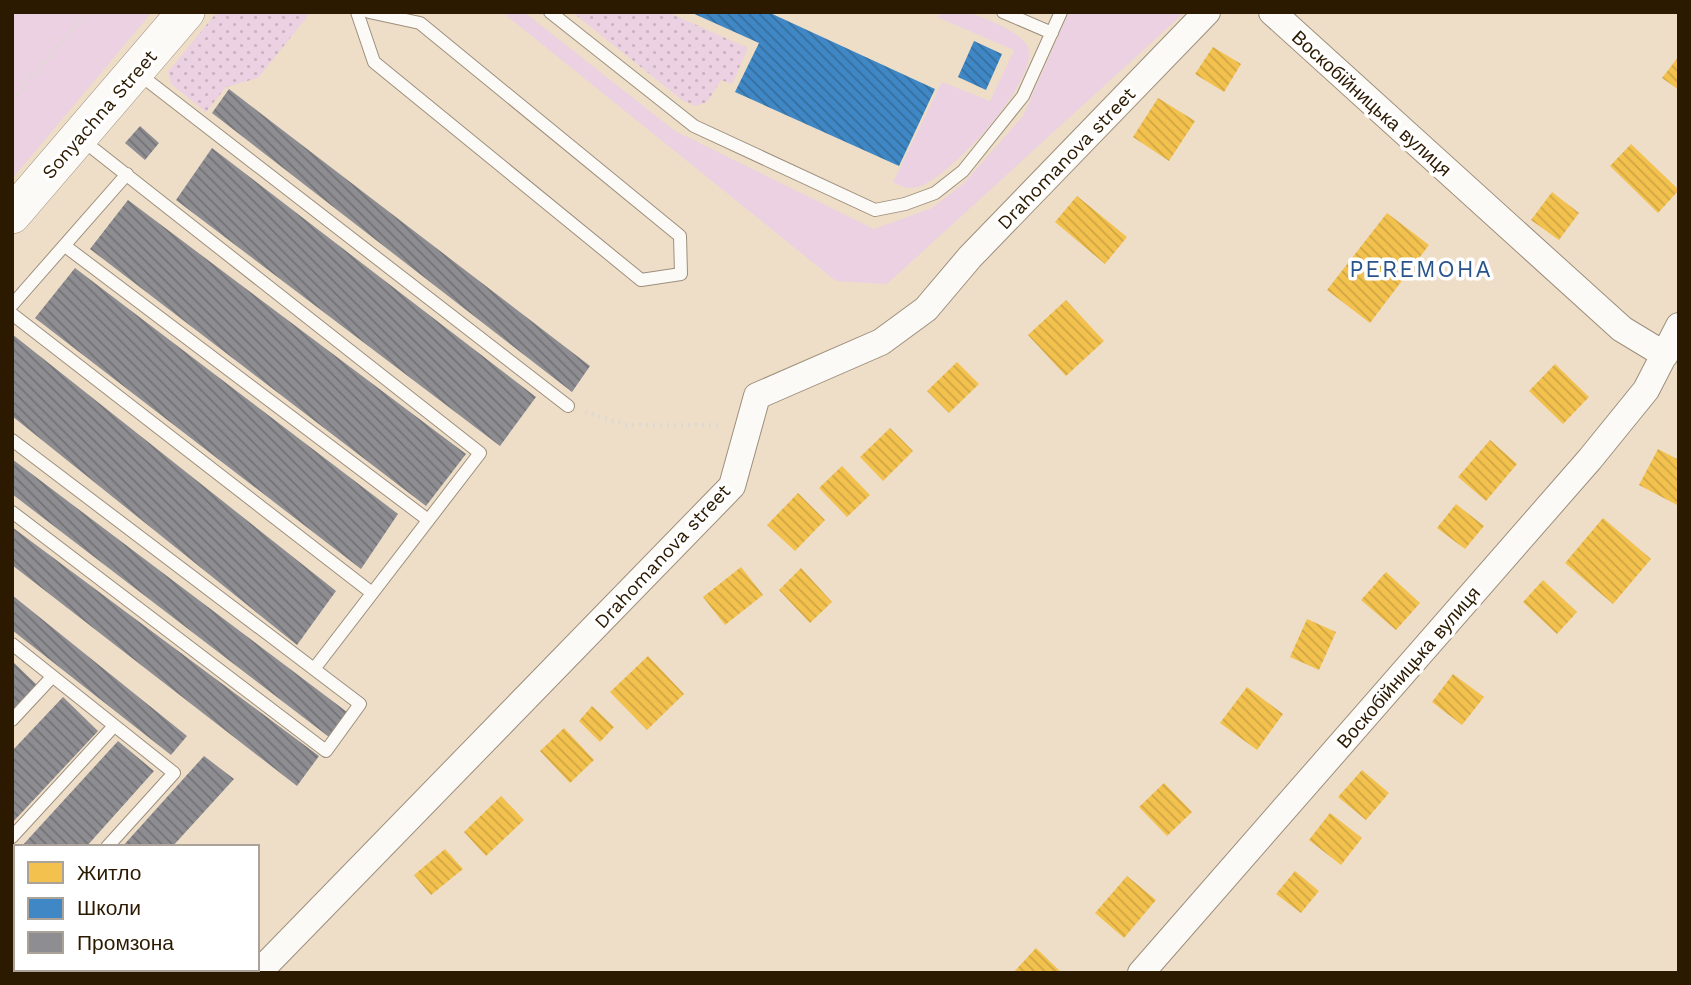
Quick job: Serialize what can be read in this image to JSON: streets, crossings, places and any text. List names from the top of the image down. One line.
{"streets":{"street":["Воскобійницька вулиця","Sonyachna Street","Drahomanova street"]},"districts":["PEREMOHA"],"legend":["Житло","Школи","Промзона"]}
